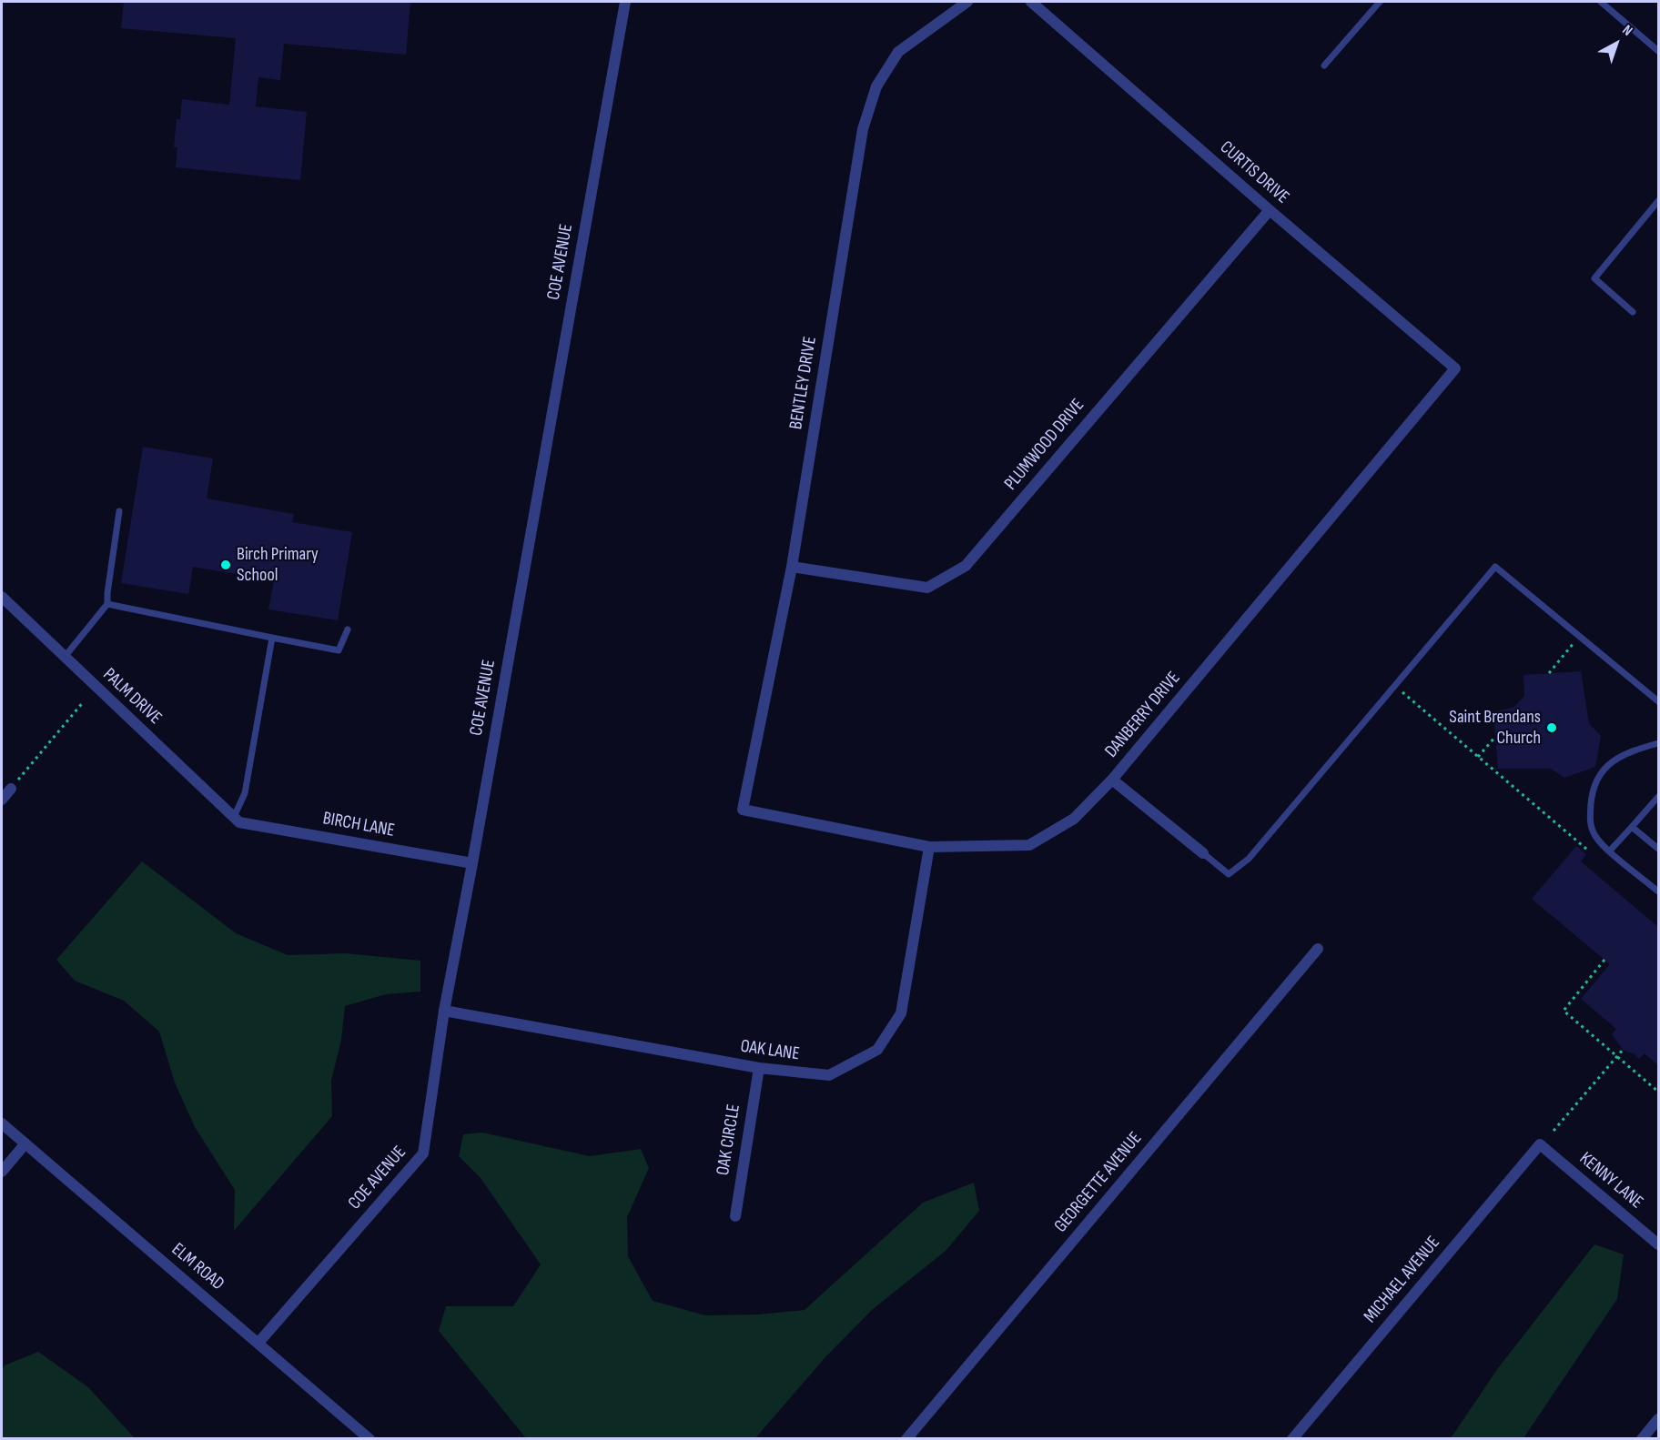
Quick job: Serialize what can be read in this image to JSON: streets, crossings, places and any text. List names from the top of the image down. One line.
{"streets":{"street":["CURTIS DRIVE","COE AVENUE","BENTLEY DRIVE","PLUMWOOD DRIVE","PALM DRIVE","DANBERRY DRIVE","BIRCH LANE","OAK LANE","OAK CIRCLE","KENNY LANE","GEORGETTE AVENUE","ELM ROAD","MICHAEL AVENUE"]},"crossings":[["CURTIS DRIVE","PLUMWOOD DRIVE"],["CURTIS DRIVE","DANBERRY DRIVE"],["COE AVENUE","BIRCH LANE"],["COE AVENUE","OAK LANE"],["COE AVENUE","ELM ROAD"],["BENTLEY DRIVE","PLUMWOOD DRIVE"],["BENTLEY DRIVE","DANBERRY DRIVE"],["PALM DRIVE","BIRCH LANE"],["DANBERRY DRIVE","OAK LANE"],["OAK LANE","OAK CIRCLE"],["KENNY LANE","MICHAEL AVENUE"]],"places":["Birch Primary School","Saint Brendans Church"],"north":"top right"}
